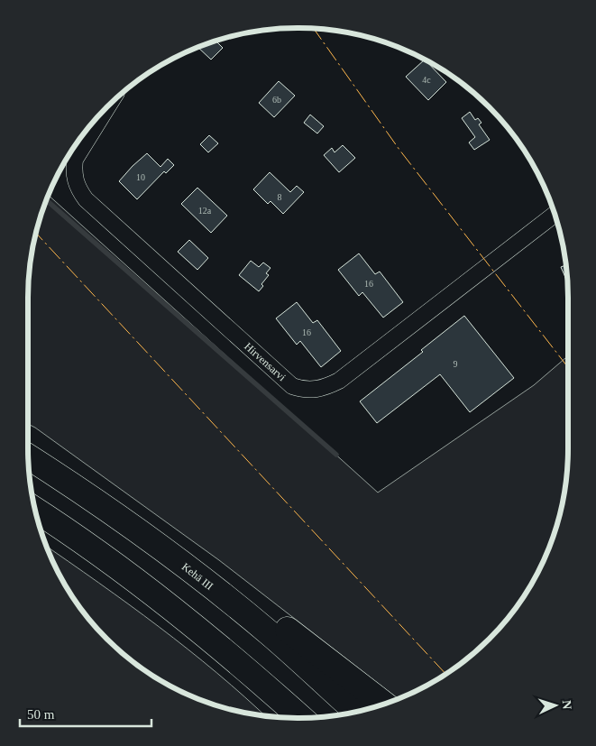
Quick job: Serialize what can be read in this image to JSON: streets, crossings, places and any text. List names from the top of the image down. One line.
{"streets":{"highway":["Kehä III"],"street":["Hirvensarvi"]},"house_numbers":["4c","6b","10","8","12a","16","16","9"],"scale_bar":"50 m","north":"right"}
